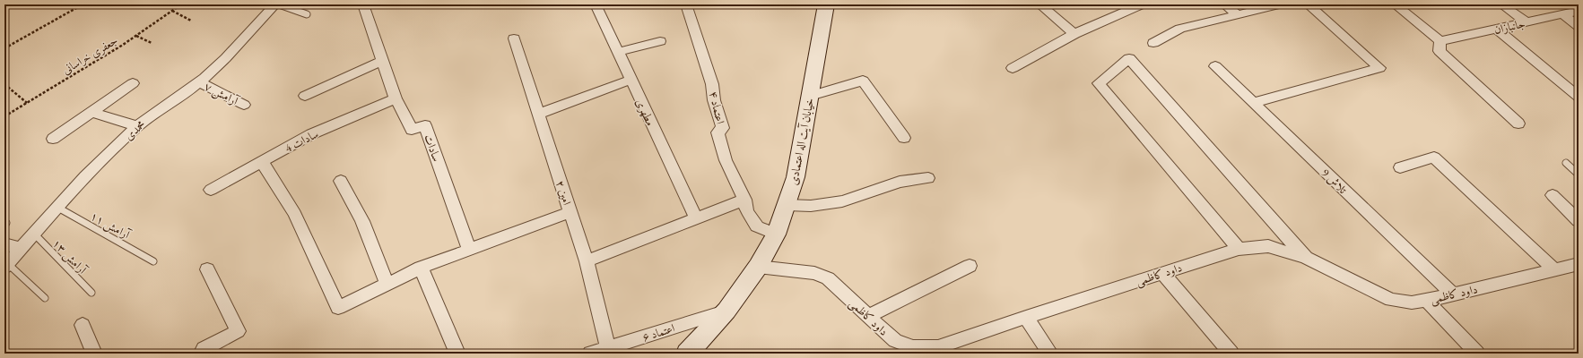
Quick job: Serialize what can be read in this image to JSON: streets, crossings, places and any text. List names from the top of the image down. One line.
{"streets":{"main road":["خیابان آیت اله اعتمادی"],"street":["جانبازان","آرامش ۷","اعتماد ۴","مطهری","محمدی","سادات 4","سادات","تلاش 9","امین ۲","داود کاظمی","اعتماد ۶"],"lane":["آرامش ۱۱","آرامش ۱۳"],"path":["جعفری خراسانی"]},"crossings":[["آرامش ۷","محمدی"],["اعتماد ۴","خیابان آیت اله اعتمادی"],["محمدی","آرامش ۱۱"],["محمدی","آرامش ۱۳"],["سادات 4","سادات"],["خیابان آیت اله اعتمادی","داود کاظمی"],["خیابان آیت اله اعتمادی","اعتماد ۶"],["تلاش 9","داود کاظمی"],["امین ۲","اعتماد ۶"]]}
